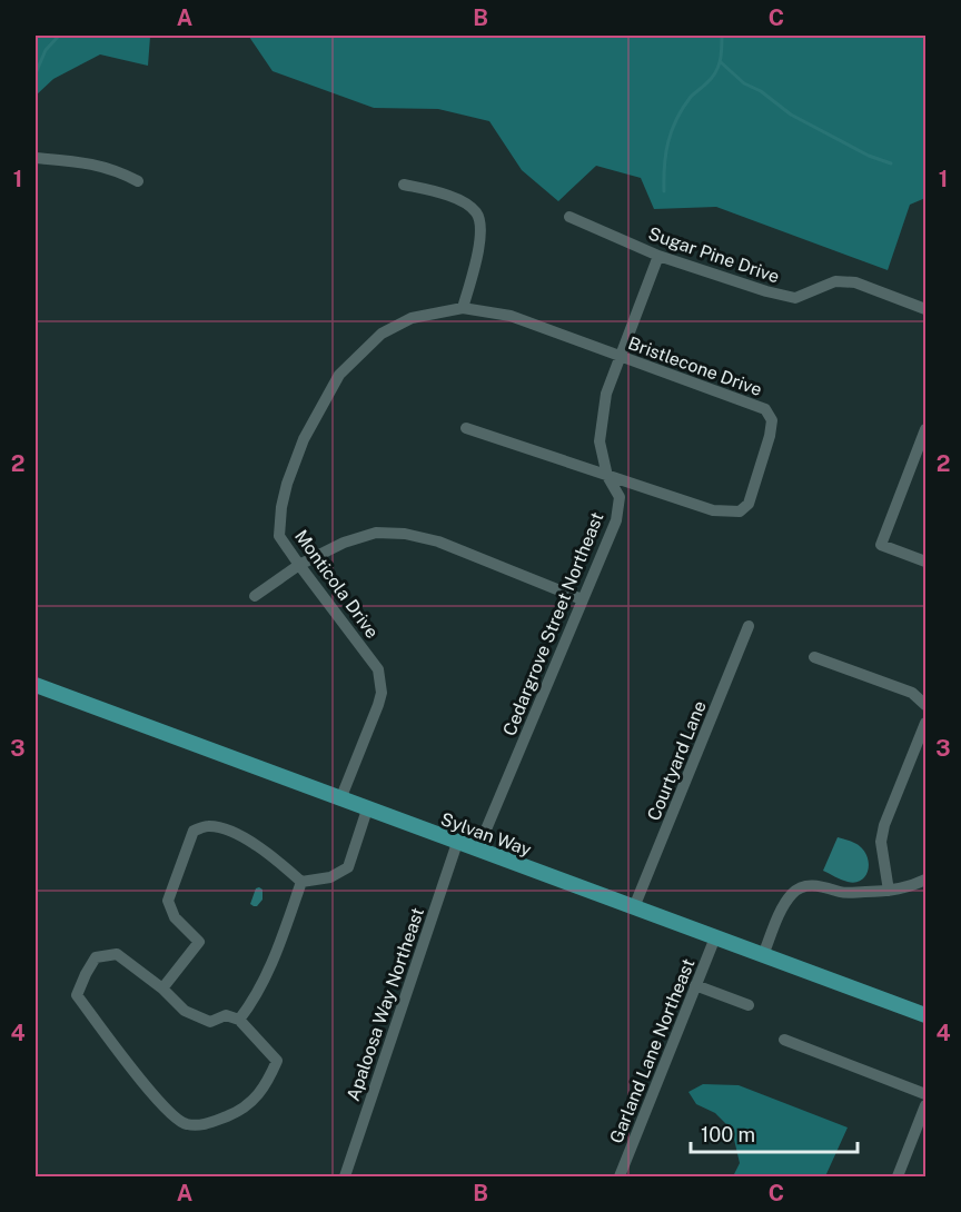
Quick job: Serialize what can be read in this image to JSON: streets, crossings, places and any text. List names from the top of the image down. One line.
{"streets":{"main road":["Sylvan Way"],"street":["Sugar Pine Drive","Bristlecone Drive","Monticola Drive","Cedargrove Street Northeast","Courtyard Lane","Apaloosa Way Northeast","Garland Lane Northeast"]},"crossings":[["Sugar Pine Drive","Cedargrove Street Northeast"],["Bristlecone Drive","Monticola Drive"],["Bristlecone Drive","Cedargrove Street Northeast"],["Monticola Drive","Sylvan Way"],["Cedargrove Street Northeast","Sylvan Way"],["Courtyard Lane","Sylvan Way"],["Sylvan Way","Apaloosa Way Northeast"],["Sylvan Way","Garland Lane Northeast"]],"scale_bar":"100 m","grid":{"columns":["A","B","C"],"rows":["1","2","3","4"]}}
